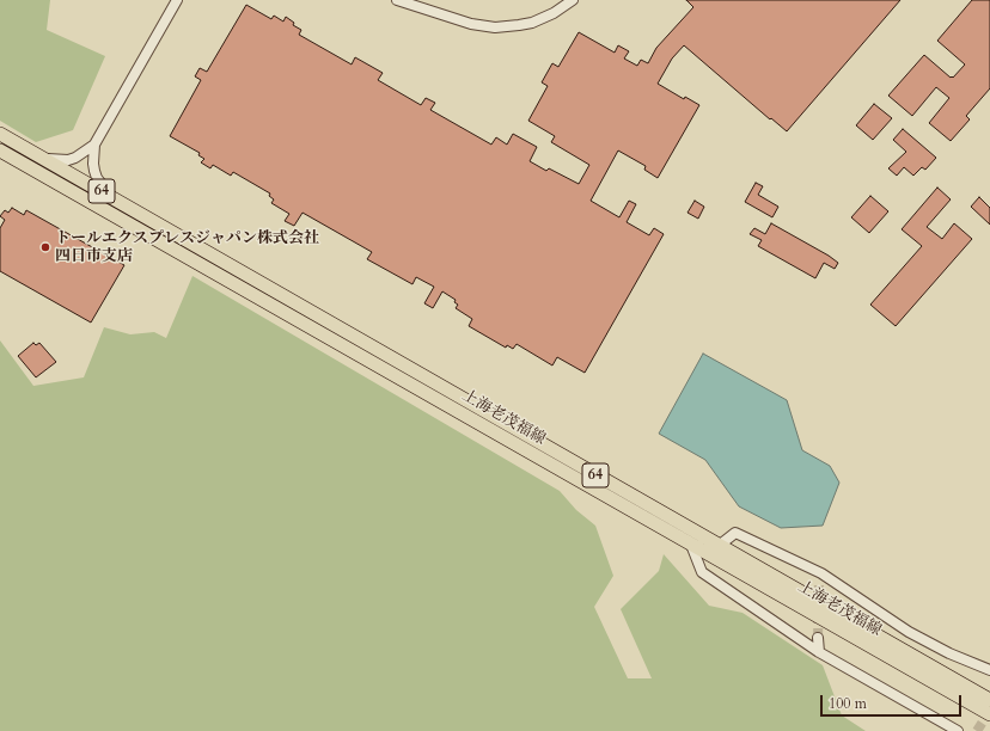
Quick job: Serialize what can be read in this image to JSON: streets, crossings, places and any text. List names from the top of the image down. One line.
{"streets":{"main road":["64","上海老茂福線"]},"places":["トールエクスプレスジャパン株式会社 四日市支店"],"scale_bar":"100 m"}
